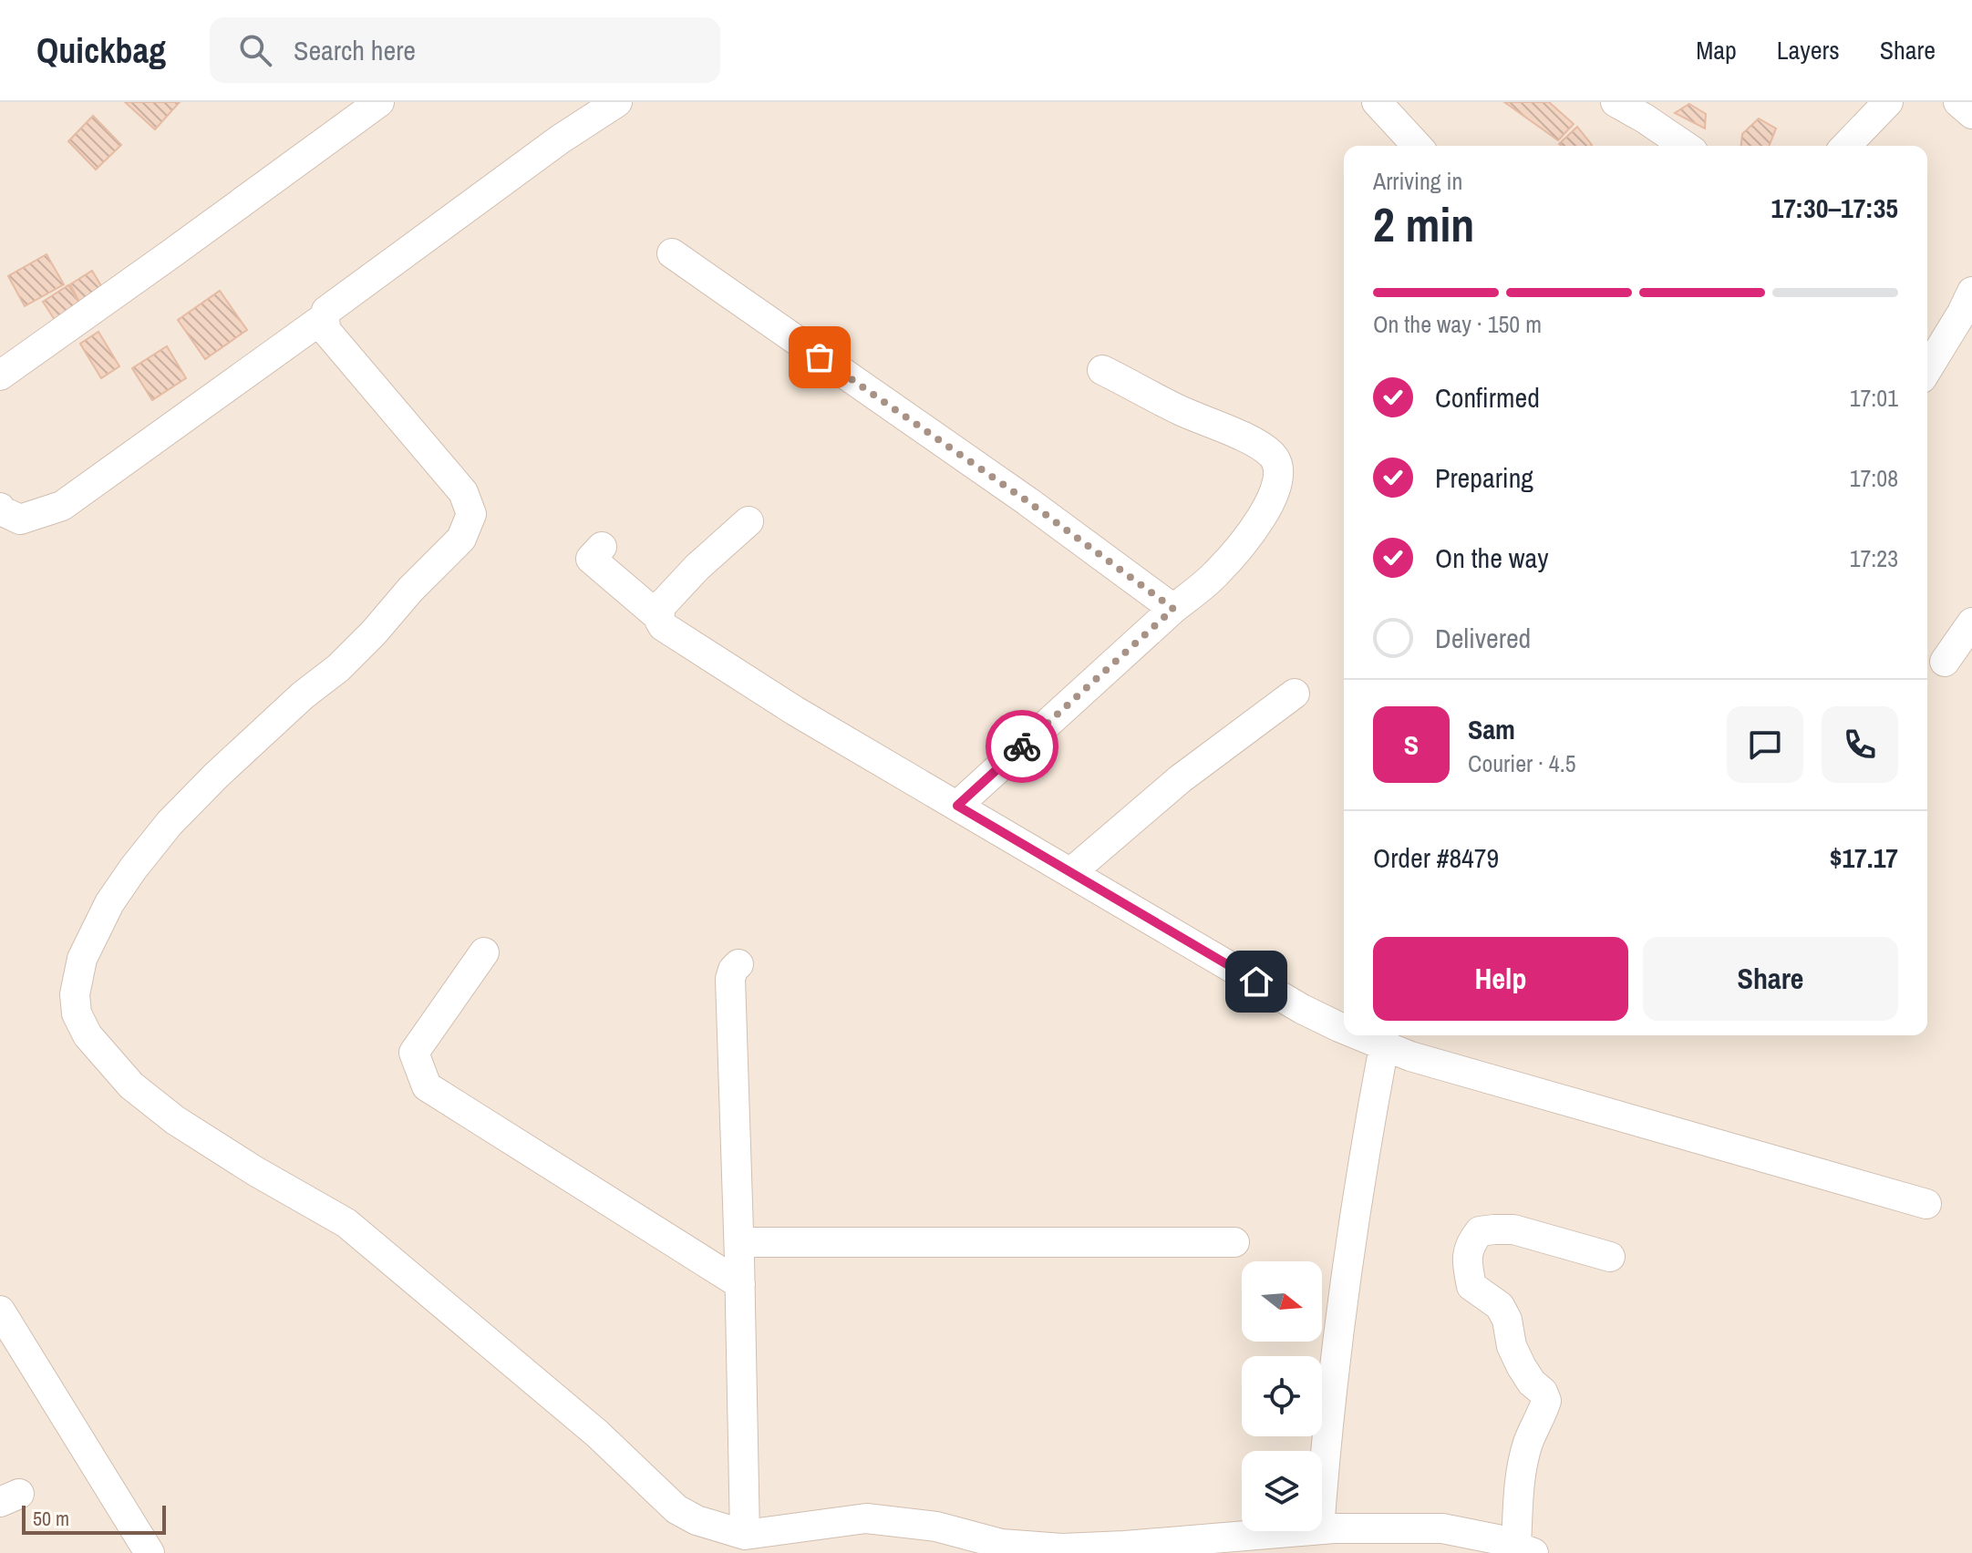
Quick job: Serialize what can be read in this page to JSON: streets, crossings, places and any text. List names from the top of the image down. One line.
{"scale_bar":"50 m","north":"right","page":{"header":"Quickbag","search":"Search here","nav":["Map","Layers","Share"],"heading":["2 min","Arriving in","17:30–17:35"],"panel":["Sam","Courier · 4.5","Order #8479","$17.17"],"bar":"On the way · 150 m","list":[["Confirmed","17:01"],["Preparing","17:08"],["On the way","17:23"],"Delivered"],"round":"S","buttons":["Help","Share"],"scale":"50 m"}}
